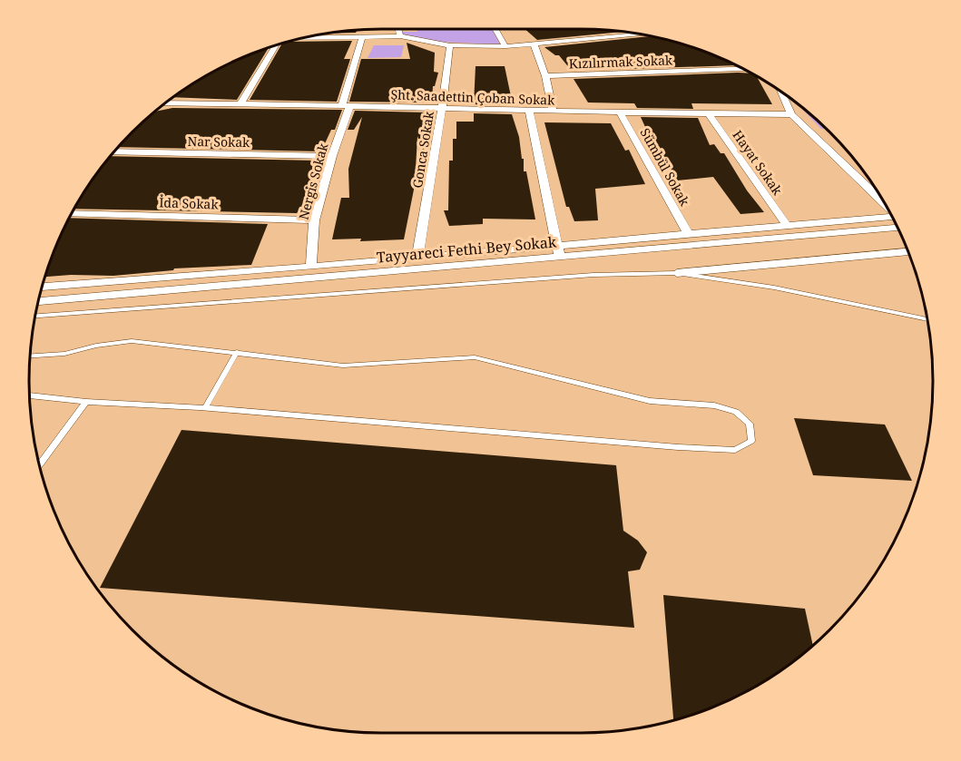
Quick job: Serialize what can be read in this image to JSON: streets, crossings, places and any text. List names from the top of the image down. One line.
{"streets":{"street":["Kızılırmak Sokak","Şht. Saadettin Çoban Sokak","Nar Sokak","Gonca Sokak","Hayat Sokak","Sümbül Sokak","Nergis Sokak","İda Sokak","Tayyareci Fethi Bey Sokak"]},"crossings":[["Şht. Saadettin Çoban Sokak","Gonca Sokak"],["Şht. Saadettin Çoban Sokak","Hayat Sokak"],["Şht. Saadettin Çoban Sokak","Sümbül Sokak"],["Şht. Saadettin Çoban Sokak","Nergis Sokak"],["Nar Sokak","Nergis Sokak"],["Gonca Sokak","Tayyareci Fethi Bey Sokak"],["Hayat Sokak","Tayyareci Fethi Bey Sokak"],["Sümbül Sokak","Tayyareci Fethi Bey Sokak"],["Nergis Sokak","İda Sokak"],["Nergis Sokak","Tayyareci Fethi Bey Sokak"]]}
